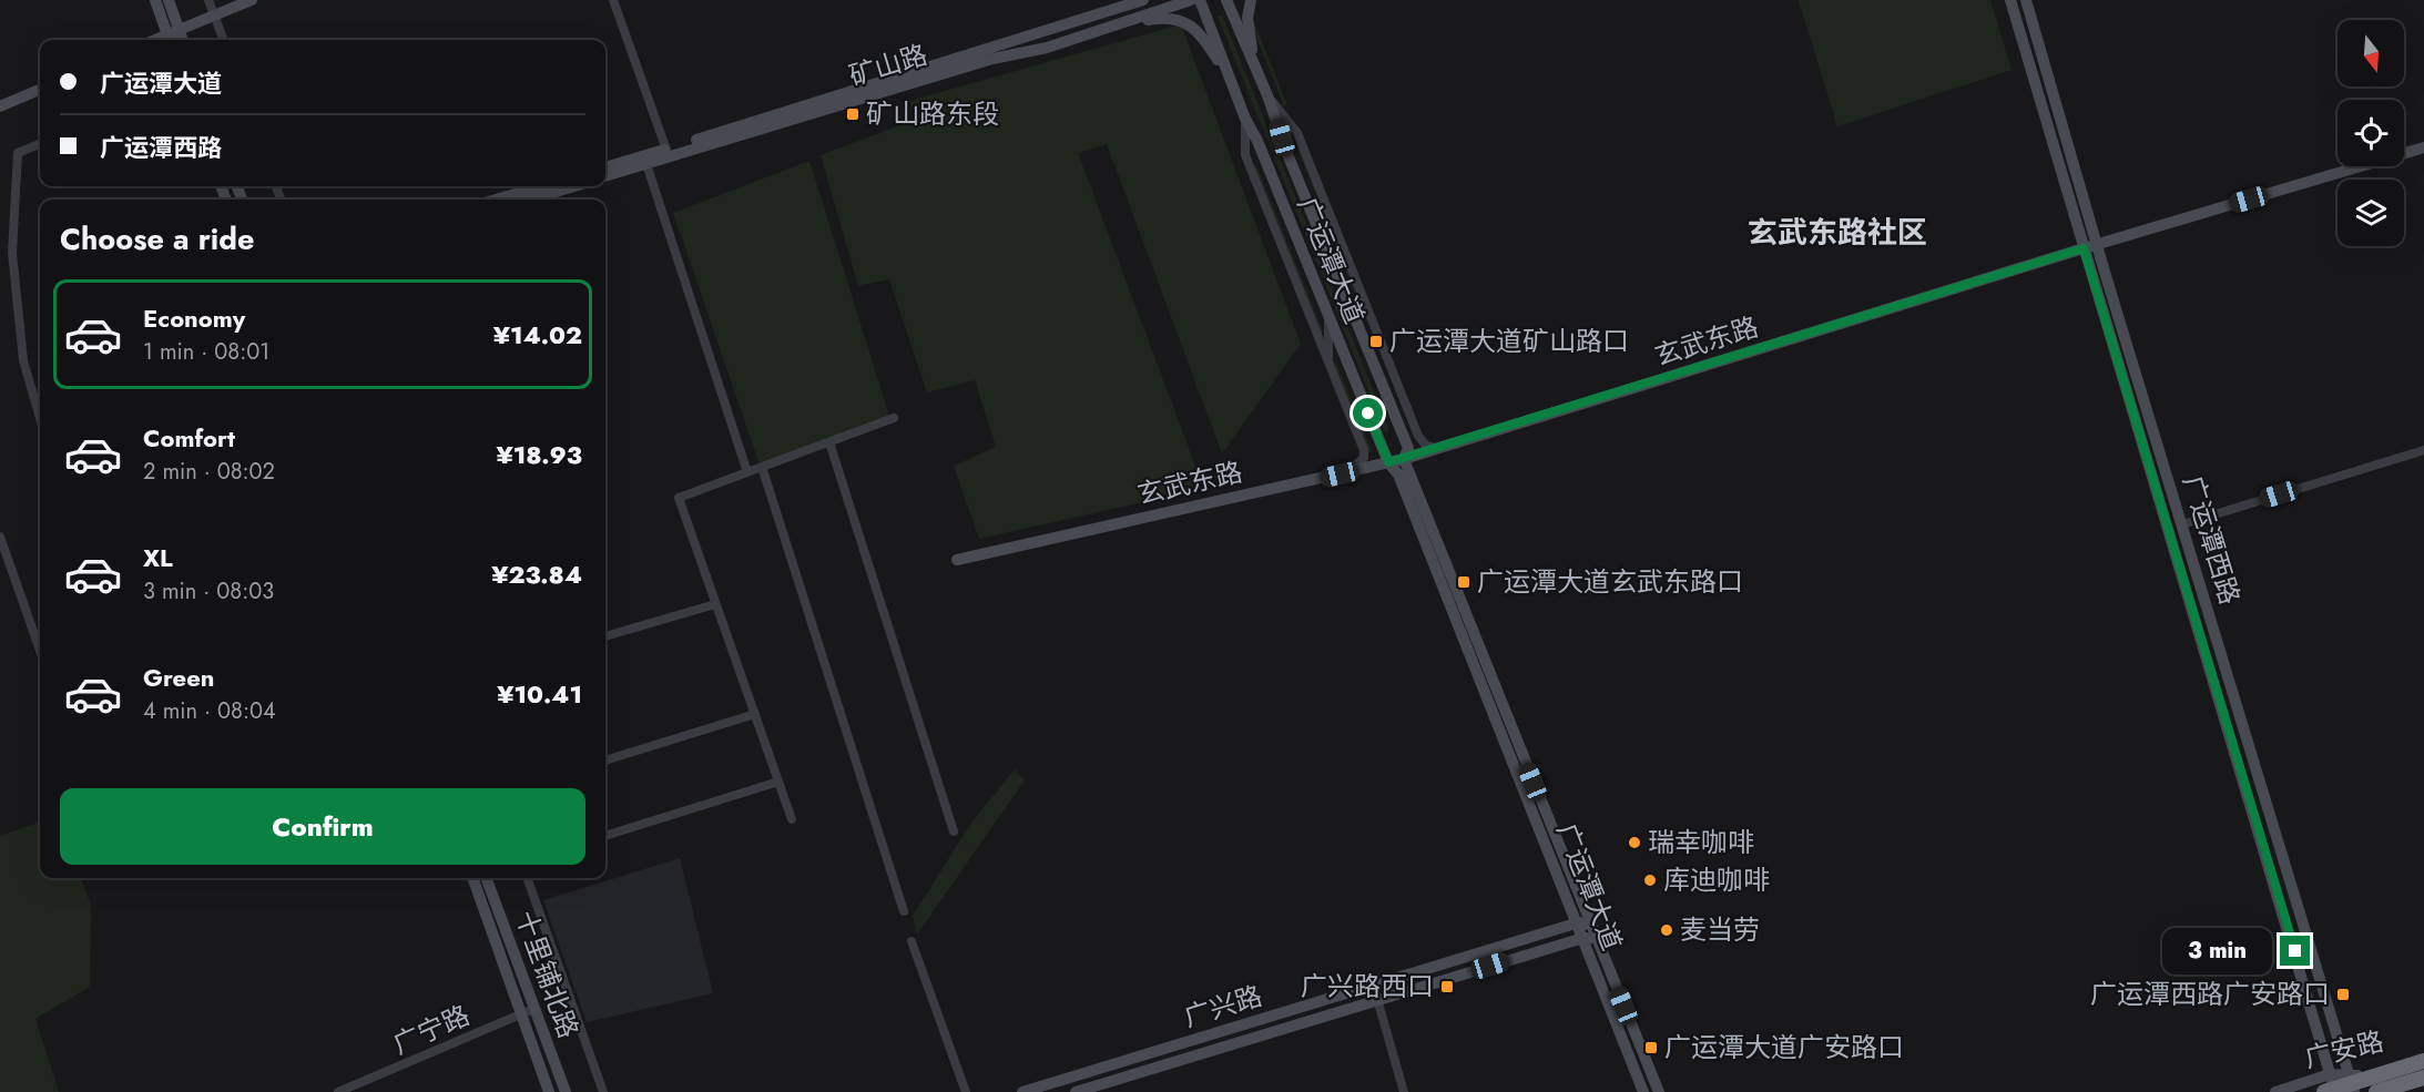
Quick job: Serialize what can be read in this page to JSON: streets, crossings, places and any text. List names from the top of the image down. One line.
{"streets":{"street":["矿山路","广运潭大道","玄武东路","广运潭西路","十里铺北路","广兴路","广宁路","广安路"]},"crossings":[["广运潭大道","玄武东路"],["广运潭大道","广兴路"],["玄武东路","广运潭西路"],["广运潭西路","广安路"],["十里铺北路","广宁路"]],"districts":["玄武东路社区"],"places":{"transit":["矿山路东段","广运潭大道矿山路口","广运潭大道玄武东路口","广兴路西口","广运潭西路广安路口","广运潭大道广安路口"],"other":["瑞幸咖啡","库迪咖啡","麦当劳"]},"north":"bottom","page":{"banner":["广运潭大道","广运潭西路"],"heading":"Choose a ride","list":[{"name":"Economy","note":"1 min · 08:01","value":"¥14.02"},{"name":"Comfort","note":"2 min · 08:02","value":"¥18.93"},{"name":"XL","note":"3 min · 08:03","value":"¥23.84"},{"name":"Green","note":"4 min · 08:04","value":"¥10.41"}],"buttons":"Confirm","bubble":"3 min"}}
